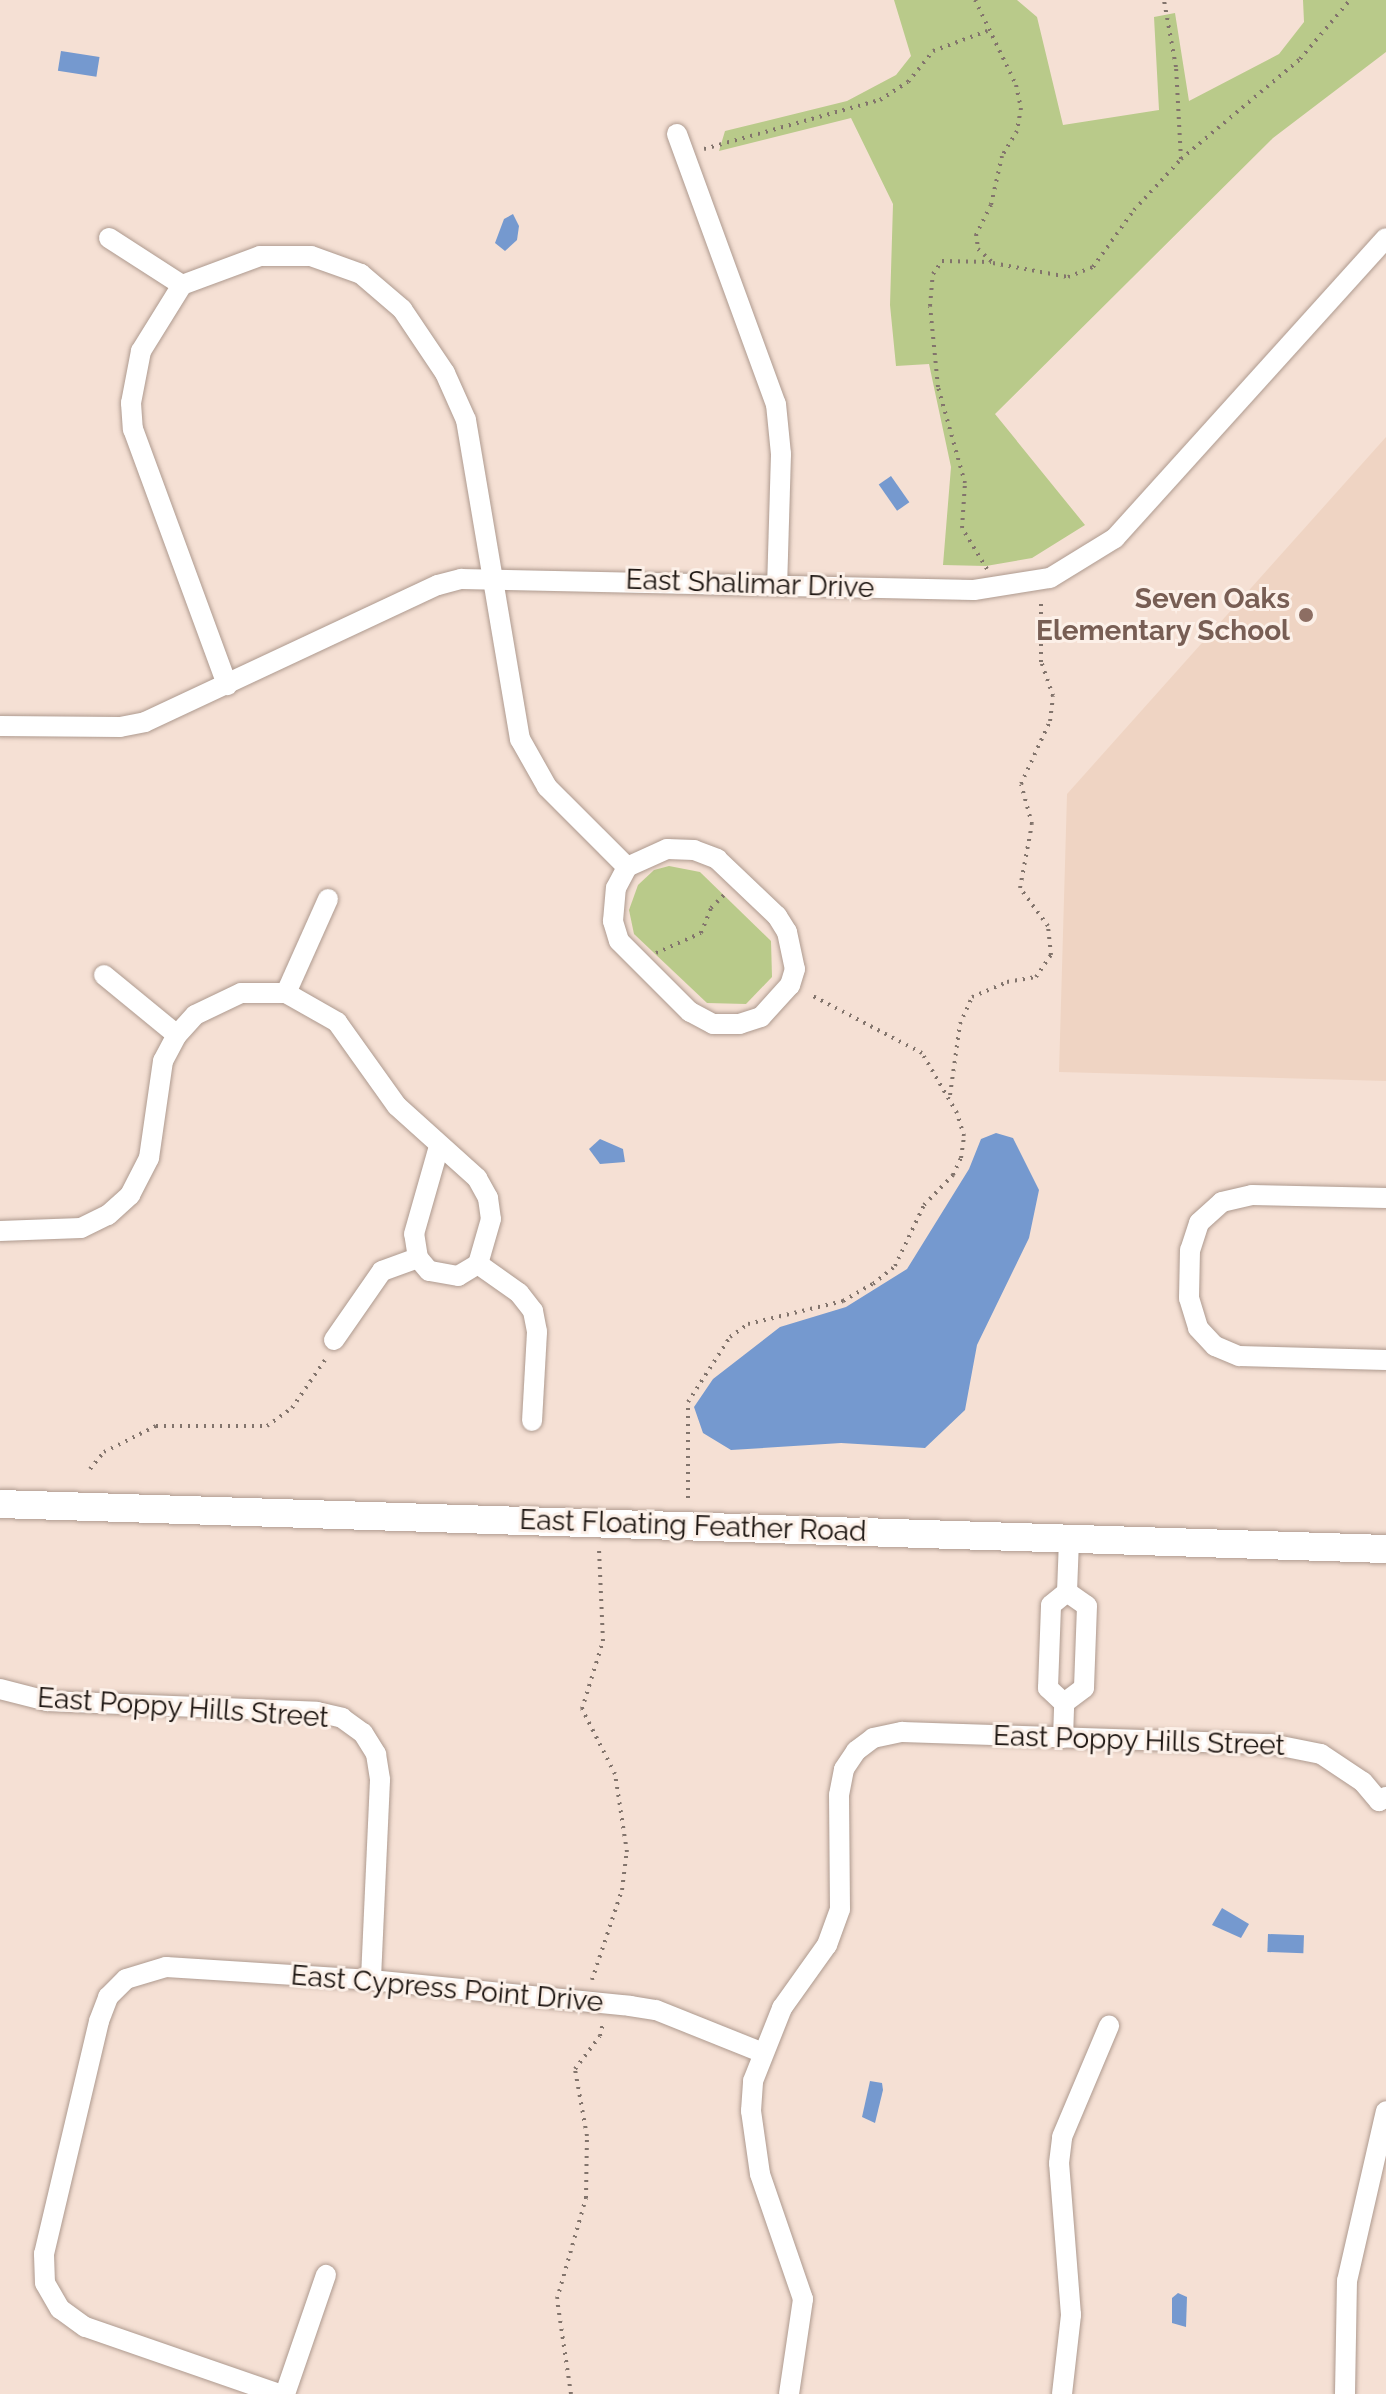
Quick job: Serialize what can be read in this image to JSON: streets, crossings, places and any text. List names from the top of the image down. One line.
{"streets":{"main road":["East Floating Feather Road"],"street":["East Shalimar Drive","East Poppy Hills Street","East Cypress Point Drive"]},"crossings":[["East Poppy Hills Street","East Cypress Point Drive"]],"places":["Seven Oaks Elementary School"]}
